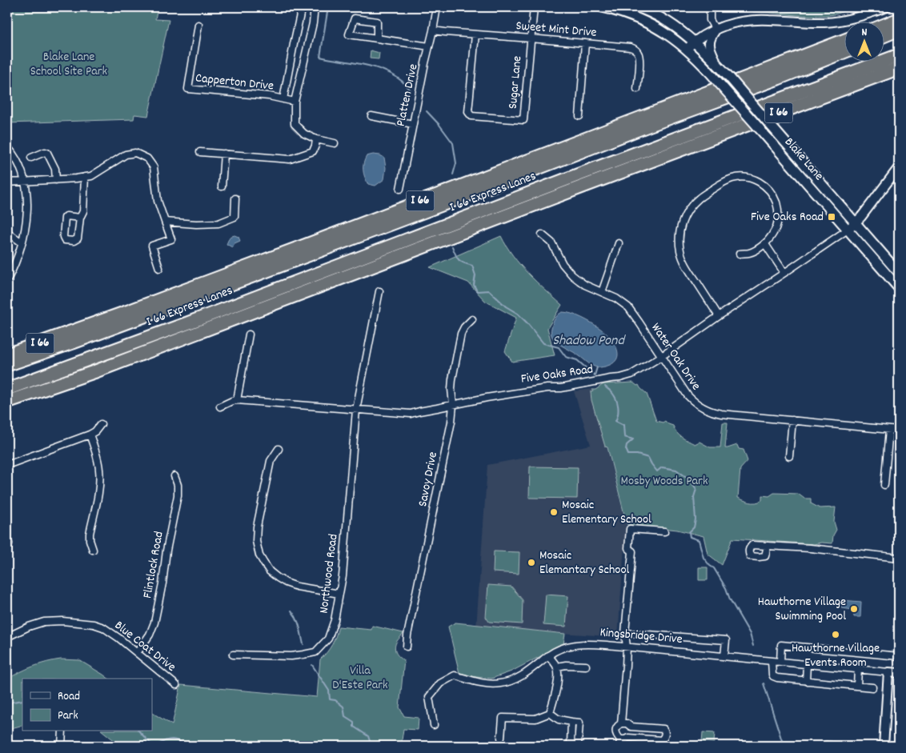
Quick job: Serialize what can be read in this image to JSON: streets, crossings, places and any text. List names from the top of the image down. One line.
{"streets":{"highway":["I 66","I 66 Express Lanes"],"main road":["Blake Lane"],"street":["Sweet Mint Drive","Capperton Drive","Sugar Lane","Platten Drive","Water Oak Drive","Five Oaks Road","Savoy Drive","Flintlock Road","Northwood Road","Kingsbridge Drive","Blue Coat Drive"]},"crossings":[["Sweet Mint Drive","Sugar Lane"],["Sweet Mint Drive","Platten Drive"],["Blake Lane","Five Oaks Road"],["Water Oak Drive","Five Oaks Road"],["Five Oaks Road","Savoy Drive"],["Five Oaks Road","Northwood Road"],["Flintlock Road","Blue Coat Drive"]],"water":["Shadow Pond"],"parks":["Blake Lane School Site Park","Mosby Woods Park","Villa D'Este Park"],"places":{"transit":["Five Oaks Road"],"other":["Mosaic Elementary School","Mosaic Elemantary School","Hawthorne Village Swimming Pool","Hawthorne Village Events Room"]},"legend":["Road","Park"],"north":"top"}
